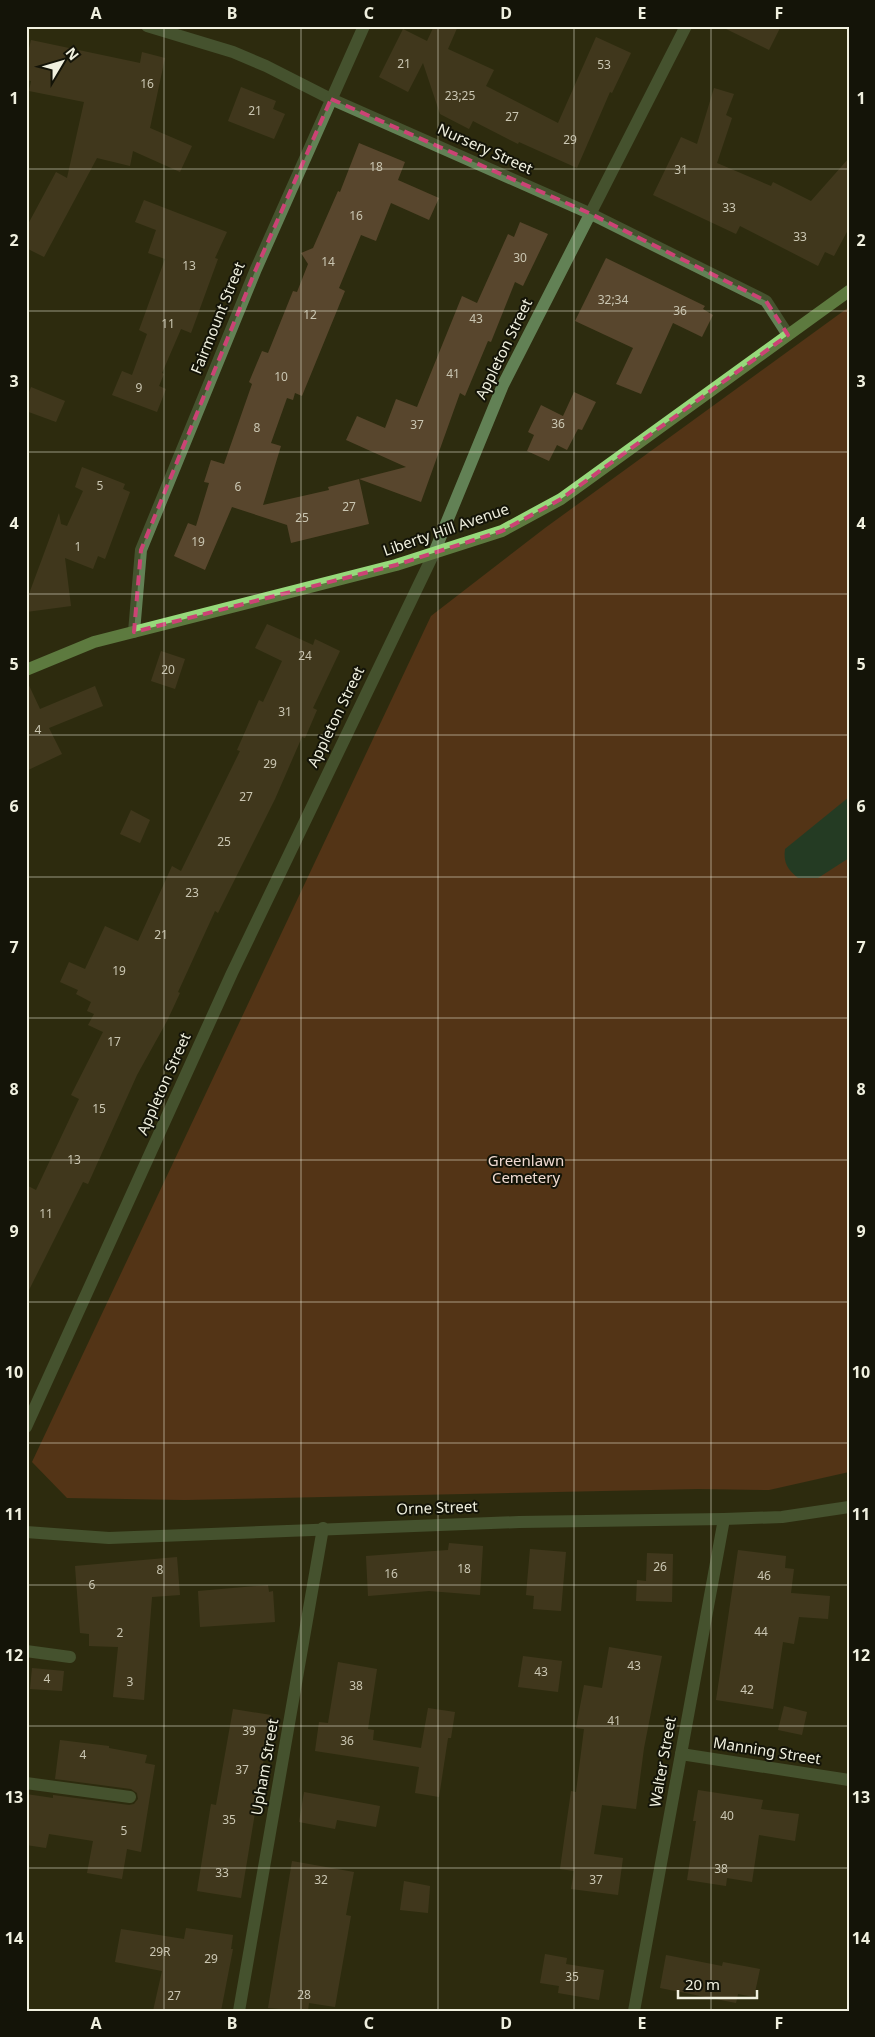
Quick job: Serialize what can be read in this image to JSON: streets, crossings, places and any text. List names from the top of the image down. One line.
{"streets":{"main road":["Liberty Hill Avenue"],"street":["Nursery Street","Fairmount Street","Appleton Street","Orne Street","Manning Street","Walter Street","Upham Street"]},"crossings":[["Nursery Street","Fairmount Street"],["Nursery Street","Appleton Street"],["Nursery Street","Liberty Hill Avenue"],["Fairmount Street","Liberty Hill Avenue"],["Appleton Street","Liberty Hill Avenue"],["Orne Street","Walter Street"],["Orne Street","Upham Street"],["Manning Street","Walter Street"]],"parks":["Greenlawn Cemetery"],"house_numbers":["21","53","16","23;25","21","27","29","18","31","33","16","33","30","14","13","32;34","36","12","43","11","41","10","9","36","37","8","5","6","27","25","19","1","24","20","31","4","29","27","25","23","21","19","17","15","13","11","26","18","8","16","46","6","44","2","43","43","4","3","38","42","41","39","36","4","37","40","35","5","38","33","32","37","29R","29","35","28","27"],"scale_bar":"20 m","north":"top right","grid":{"columns":["A","B","C","D","E","F"],"rows":["1","2","3","4","5","6","7","8","9","10","11","12","13","14"]}}
